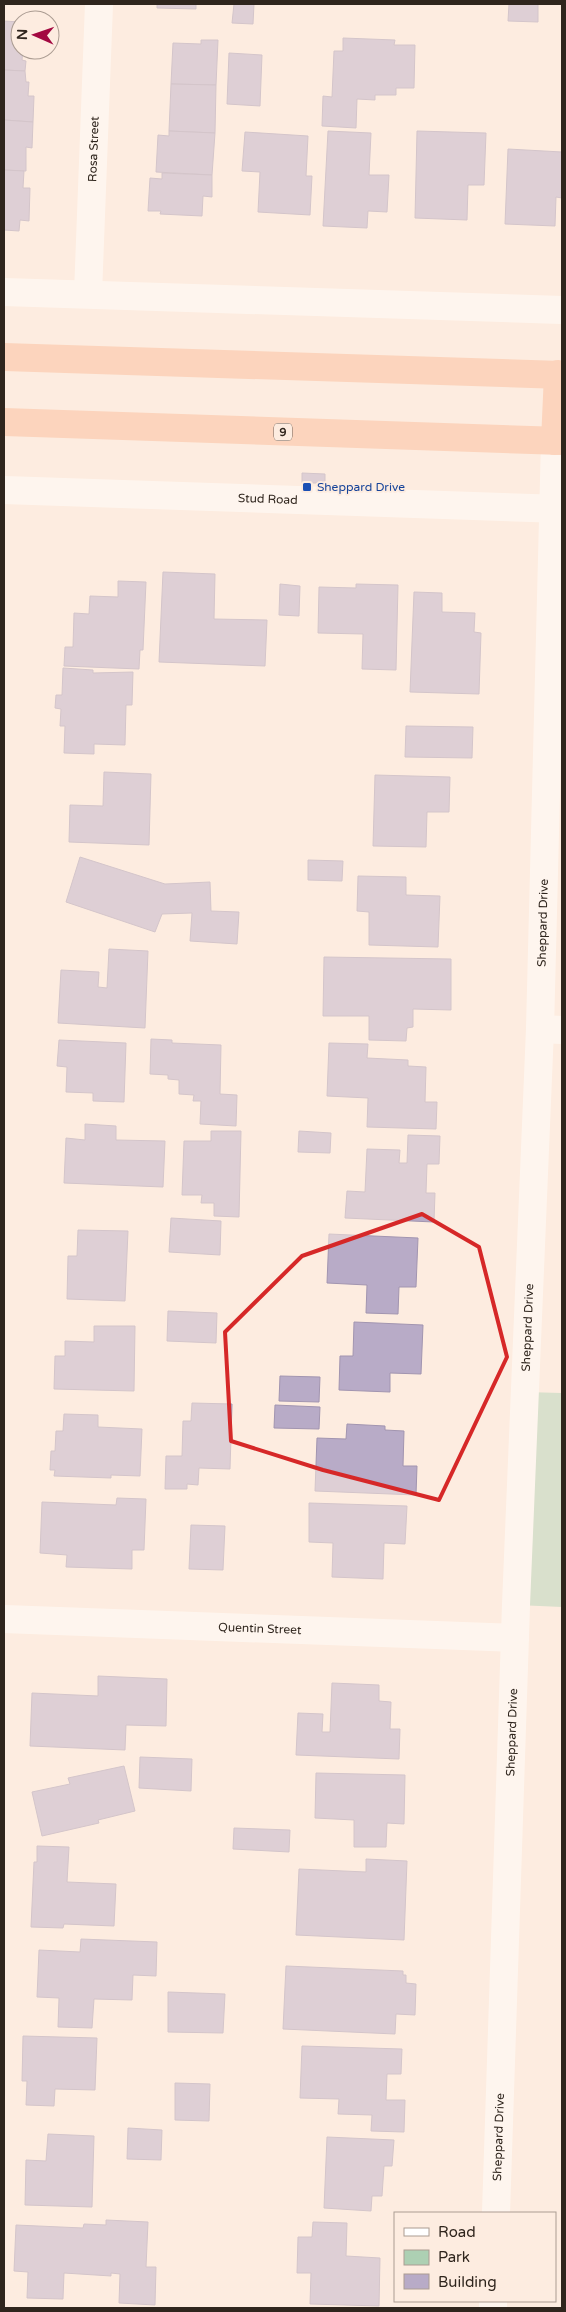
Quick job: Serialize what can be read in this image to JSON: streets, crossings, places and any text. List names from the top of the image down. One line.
{"streets":{"highway":["9"],"street":["Rosa Street","Stud Road","Sheppard Drive","Quentin Street"]},"crossings":[["9","Sheppard Drive"],["Stud Road","Sheppard Drive"],["Sheppard Drive","Quentin Street"]],"places":{"transit":["Sheppard Drive"]},"legend":["Road","Park","Building"],"north":"left"}
